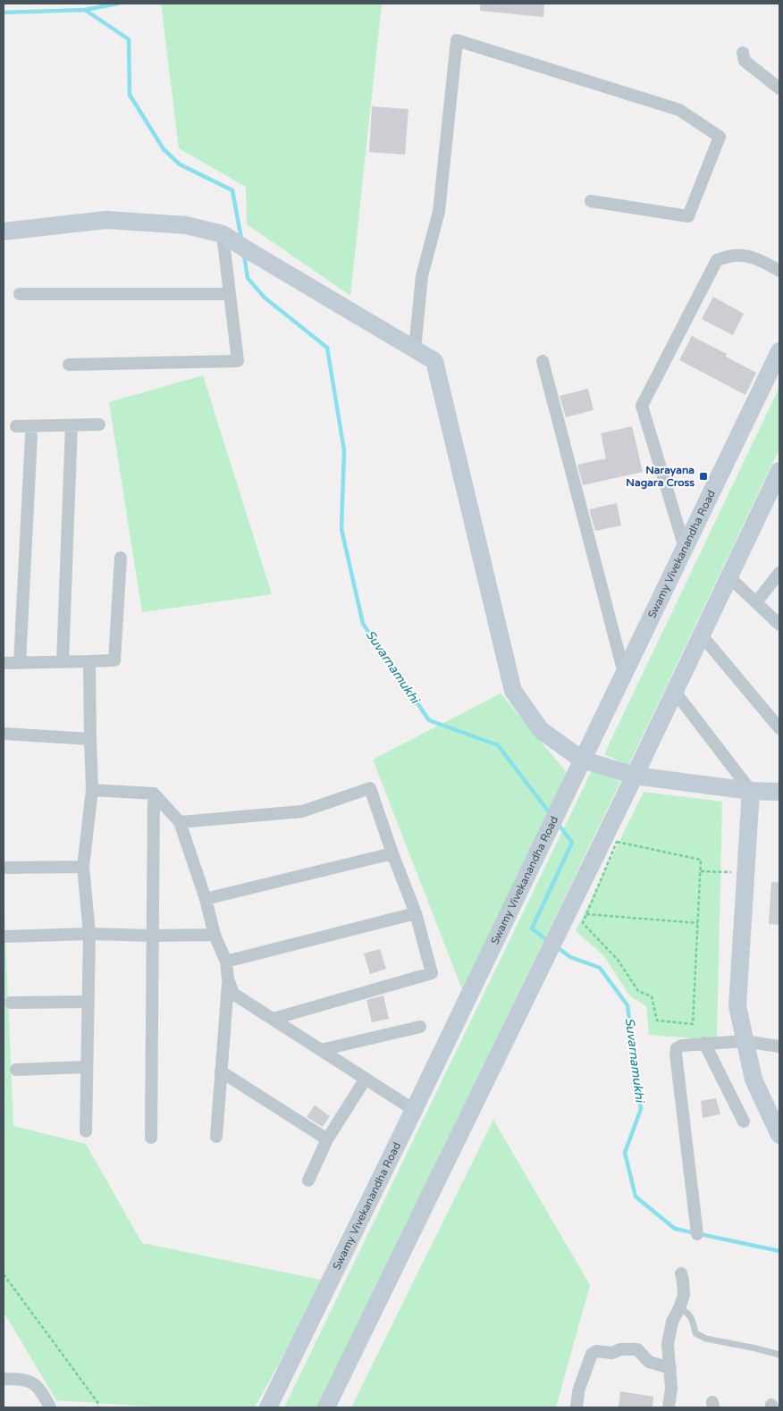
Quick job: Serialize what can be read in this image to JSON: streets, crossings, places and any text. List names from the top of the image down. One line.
{"streets":{"main road":["Swamy Vivekanandha Road"]},"water":["Suvarnamukhi"],"places":{"transit":["Narayana Nagara Cross"]}}
